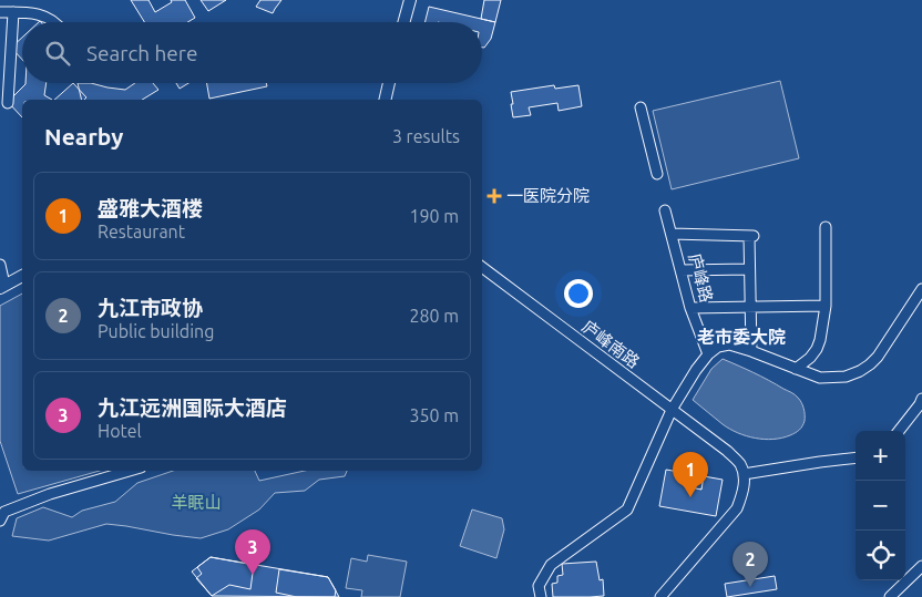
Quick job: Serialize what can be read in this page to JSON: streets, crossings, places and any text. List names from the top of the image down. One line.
{"streets":{"street":["庐峰路","庐峰南路"]},"districts":["老市委大院"],"parks":["羊眠山"],"places":{"health":["一医院分院"]},"page":{"search":"Search here","heading":["Nearby","3 results"],"list":[{"mark":"1","name":"盛雅大酒楼","note":"Restaurant","value":"190 m"},{"mark":"2","name":"九江市政协","note":"Public building","value":"280 m"},{"mark":"3","name":"九江远洲国际大酒店","note":"Hotel","value":"350 m"}],"map_buttons":["+","−"],"pins":["1","3","2"]}}
